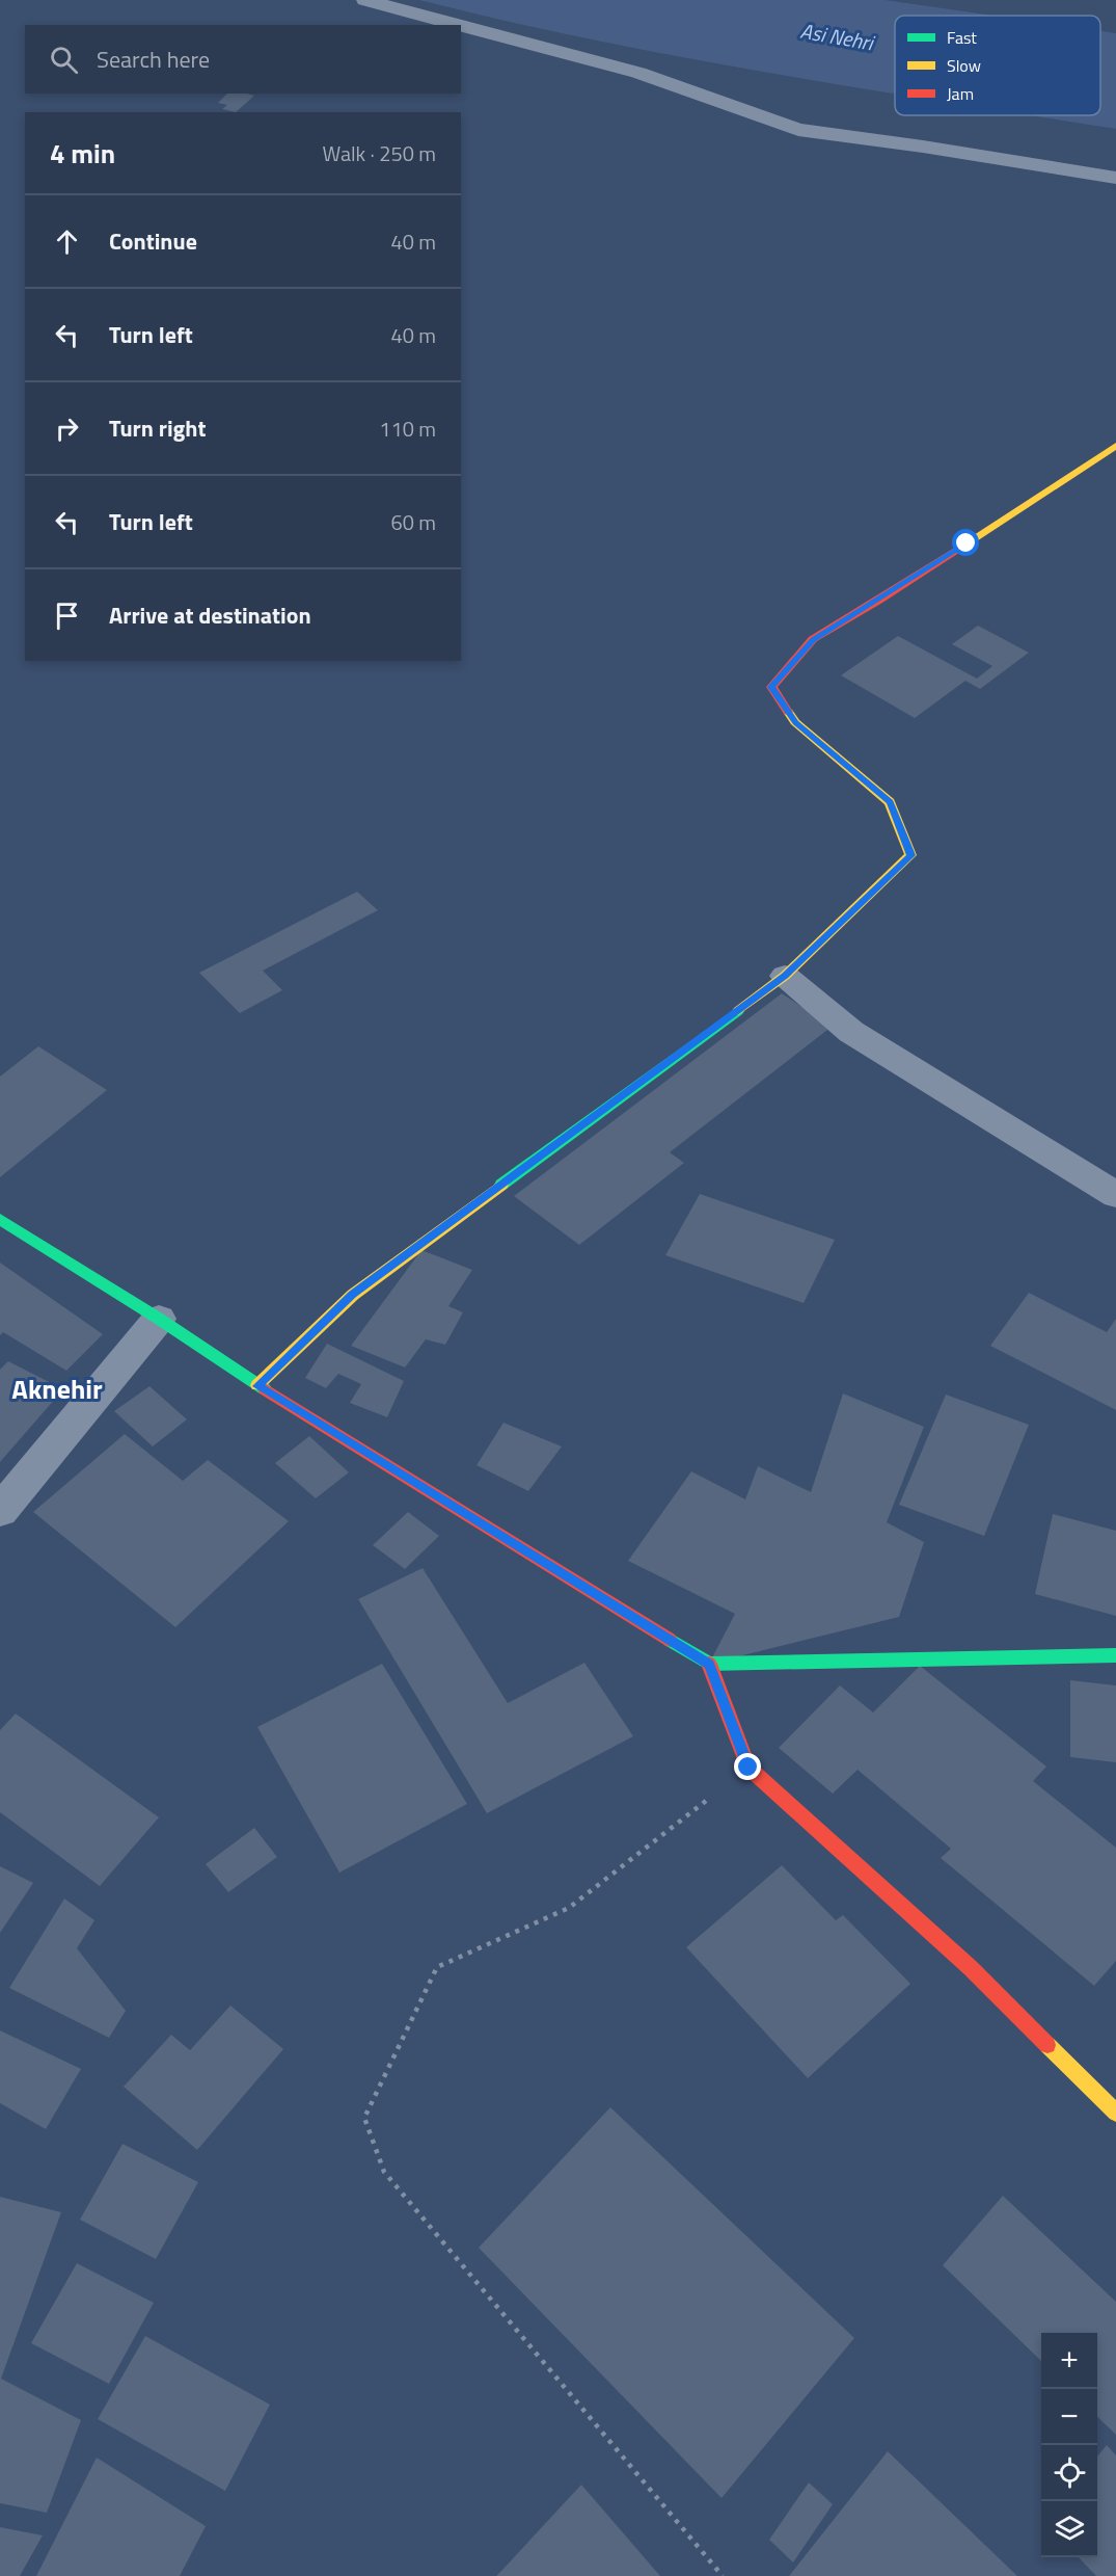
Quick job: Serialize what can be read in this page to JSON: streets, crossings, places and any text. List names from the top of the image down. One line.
{"districts":["Aknehir"],"water":["Asi Nehri"],"legend":["Fast","Slow","Jam"],"page":{"search":"Search here","heading":["4 min","Walk · 250 m"],"list":[["Continue","40 m"],["Turn left","40 m"],["Turn right","110 m"],["Turn left","60 m"],"Arrive at destination"],"map_buttons":["+","−"]}}
